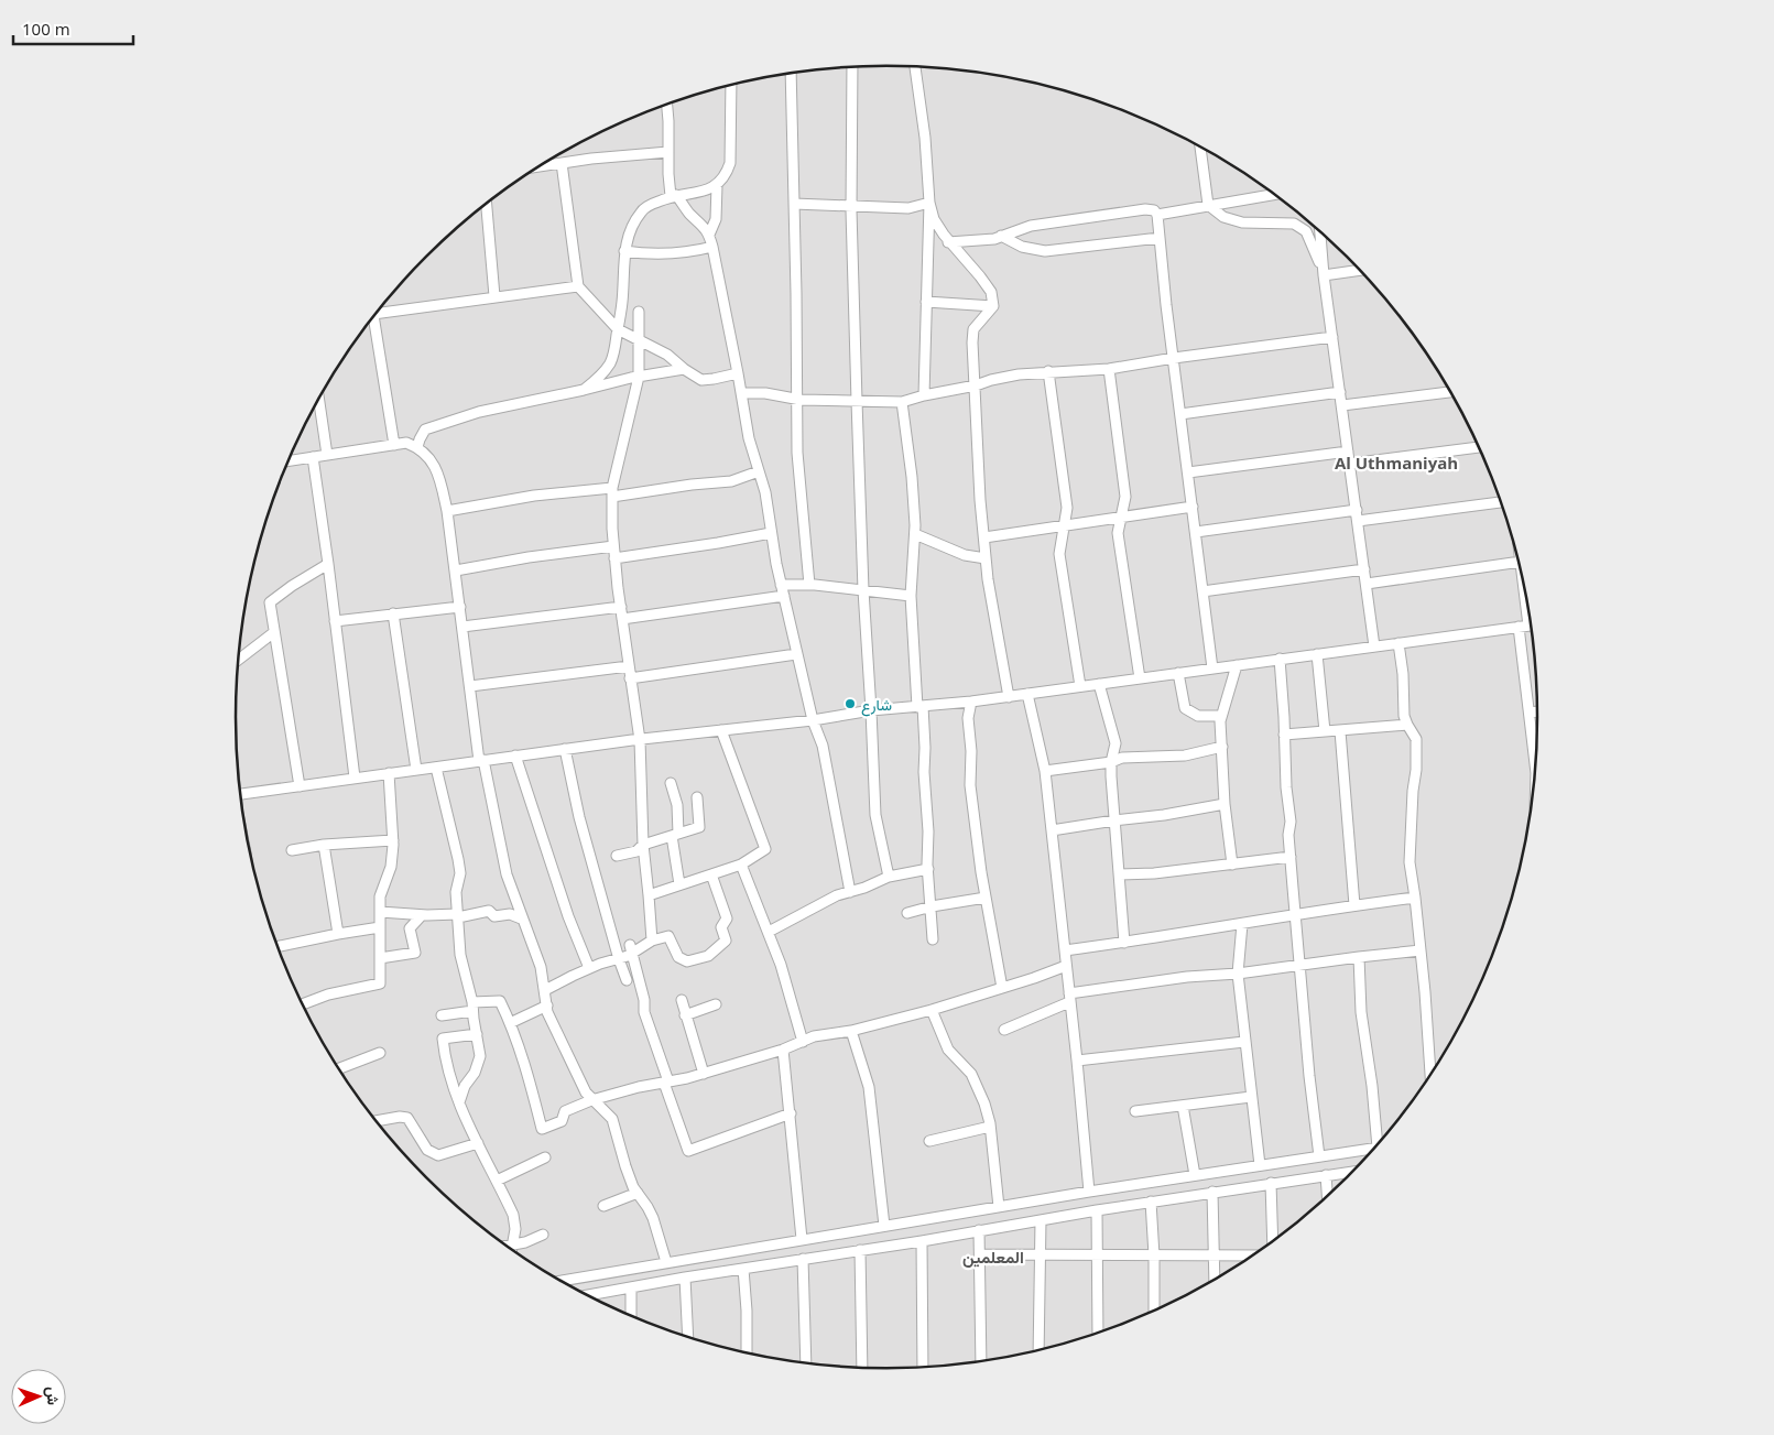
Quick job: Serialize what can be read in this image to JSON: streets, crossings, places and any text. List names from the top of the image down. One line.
{"districts":["Al Uthmaniyah","المعلمين"],"places":["شارع"],"scale_bar":"100 m","north":"right"}
